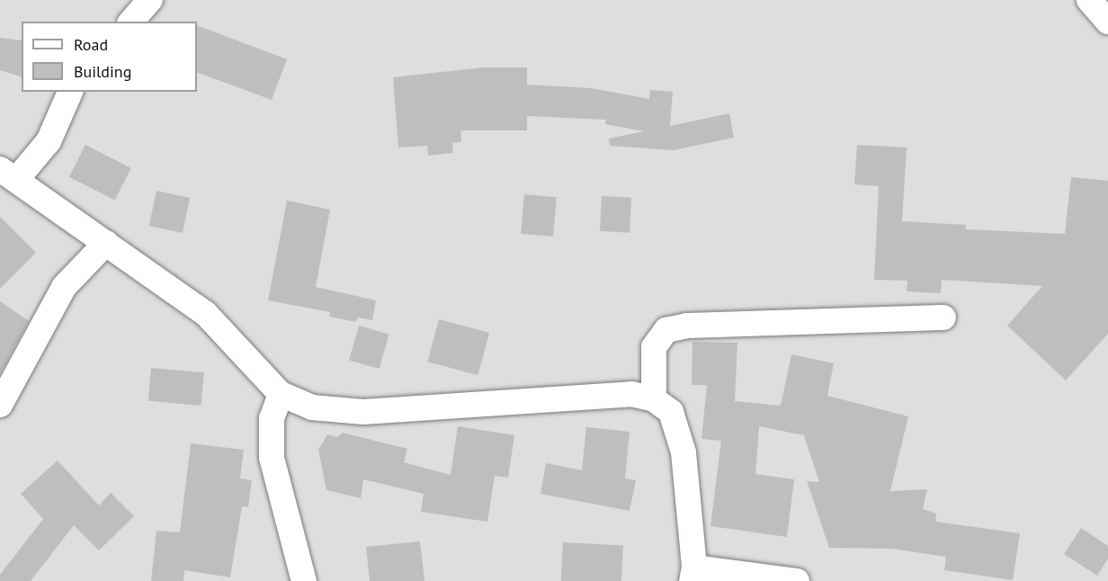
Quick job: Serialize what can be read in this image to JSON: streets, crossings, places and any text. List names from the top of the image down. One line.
{"legend":["Road","Building"]}
